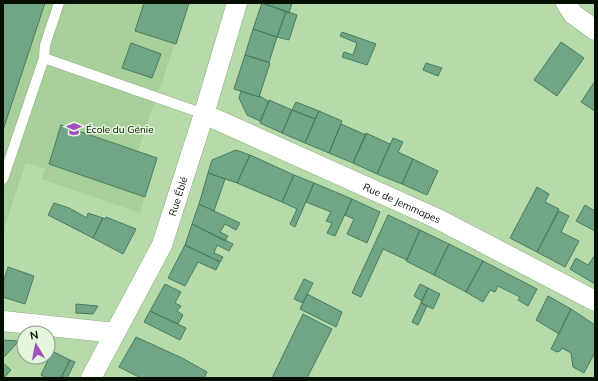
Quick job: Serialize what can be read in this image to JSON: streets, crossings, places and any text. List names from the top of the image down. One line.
{"streets":{"street":["Rue Éblé","Rue de Jemmapes"]},"crossings":[["Rue Éblé","Rue de Jemmapes"]],"places":{"school or university":["École du Génie"]},"north":"top"}
